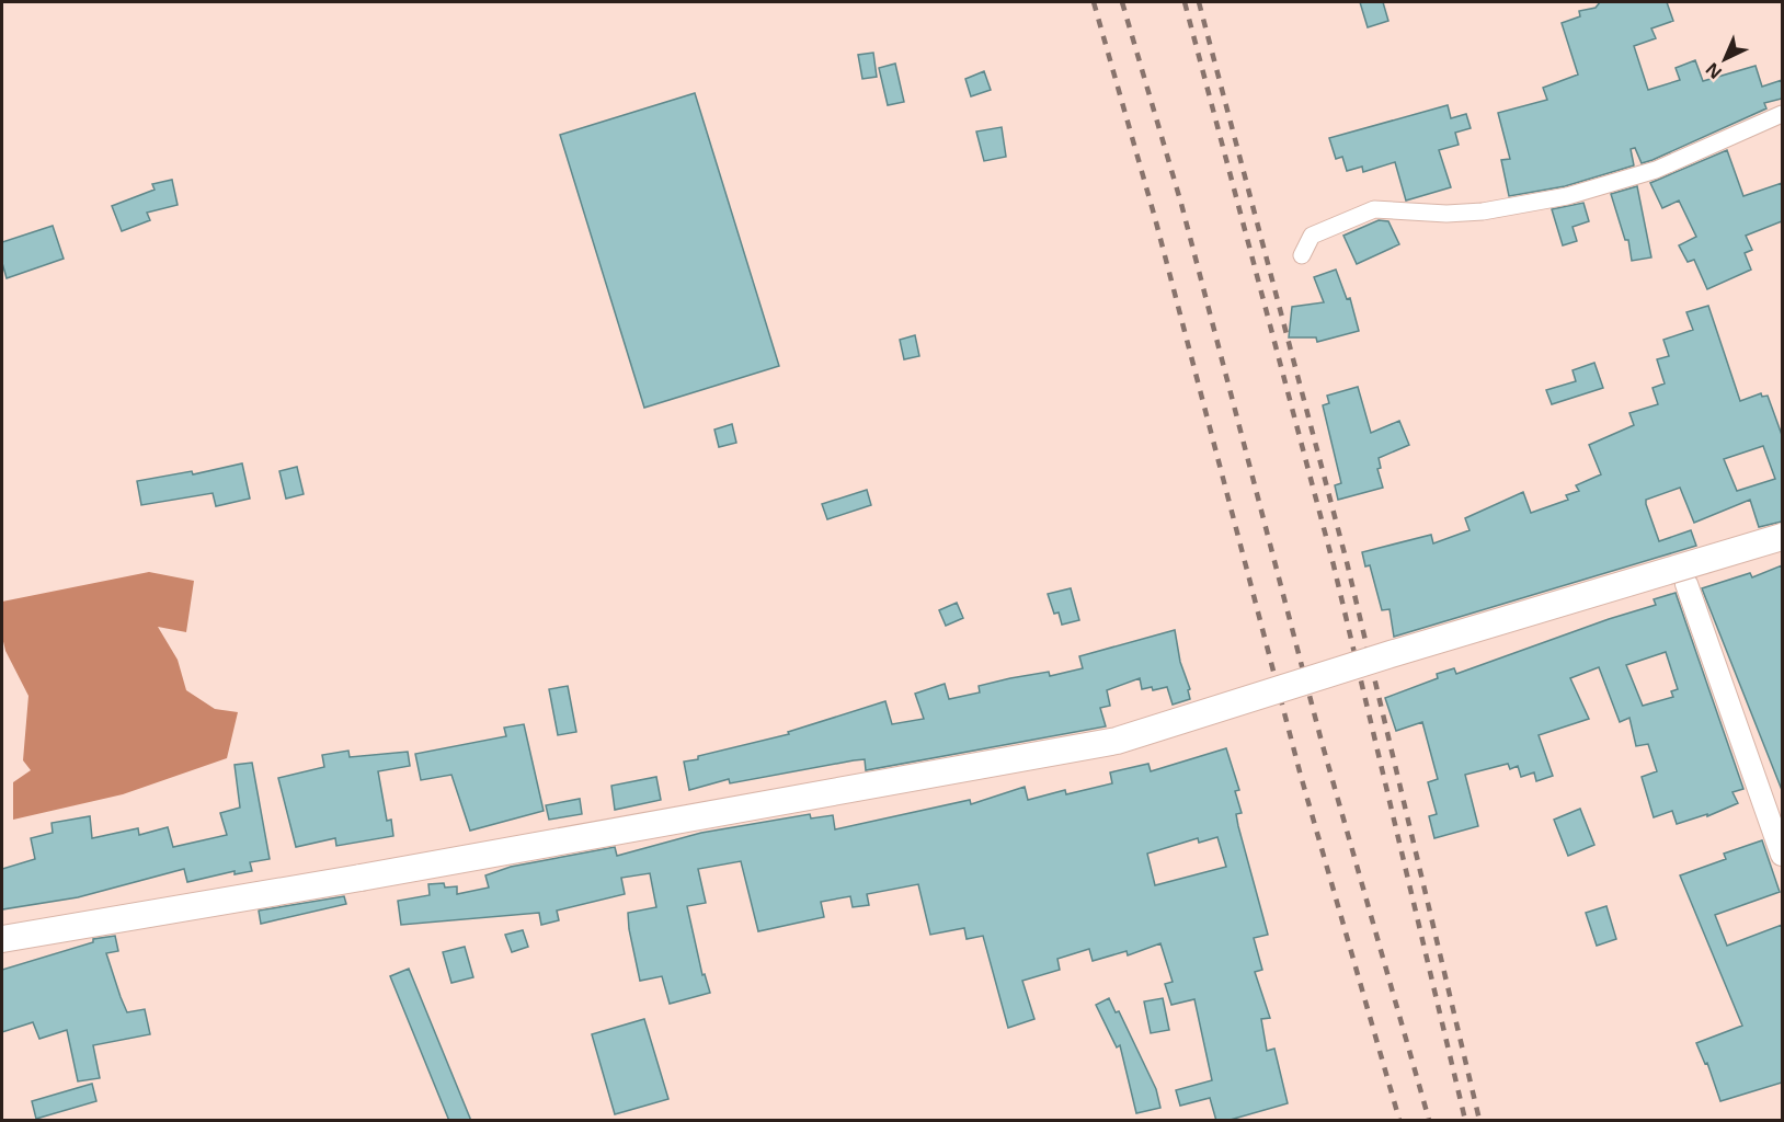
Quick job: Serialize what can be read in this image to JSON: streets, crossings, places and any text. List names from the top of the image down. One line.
{"north":"bottom left"}
